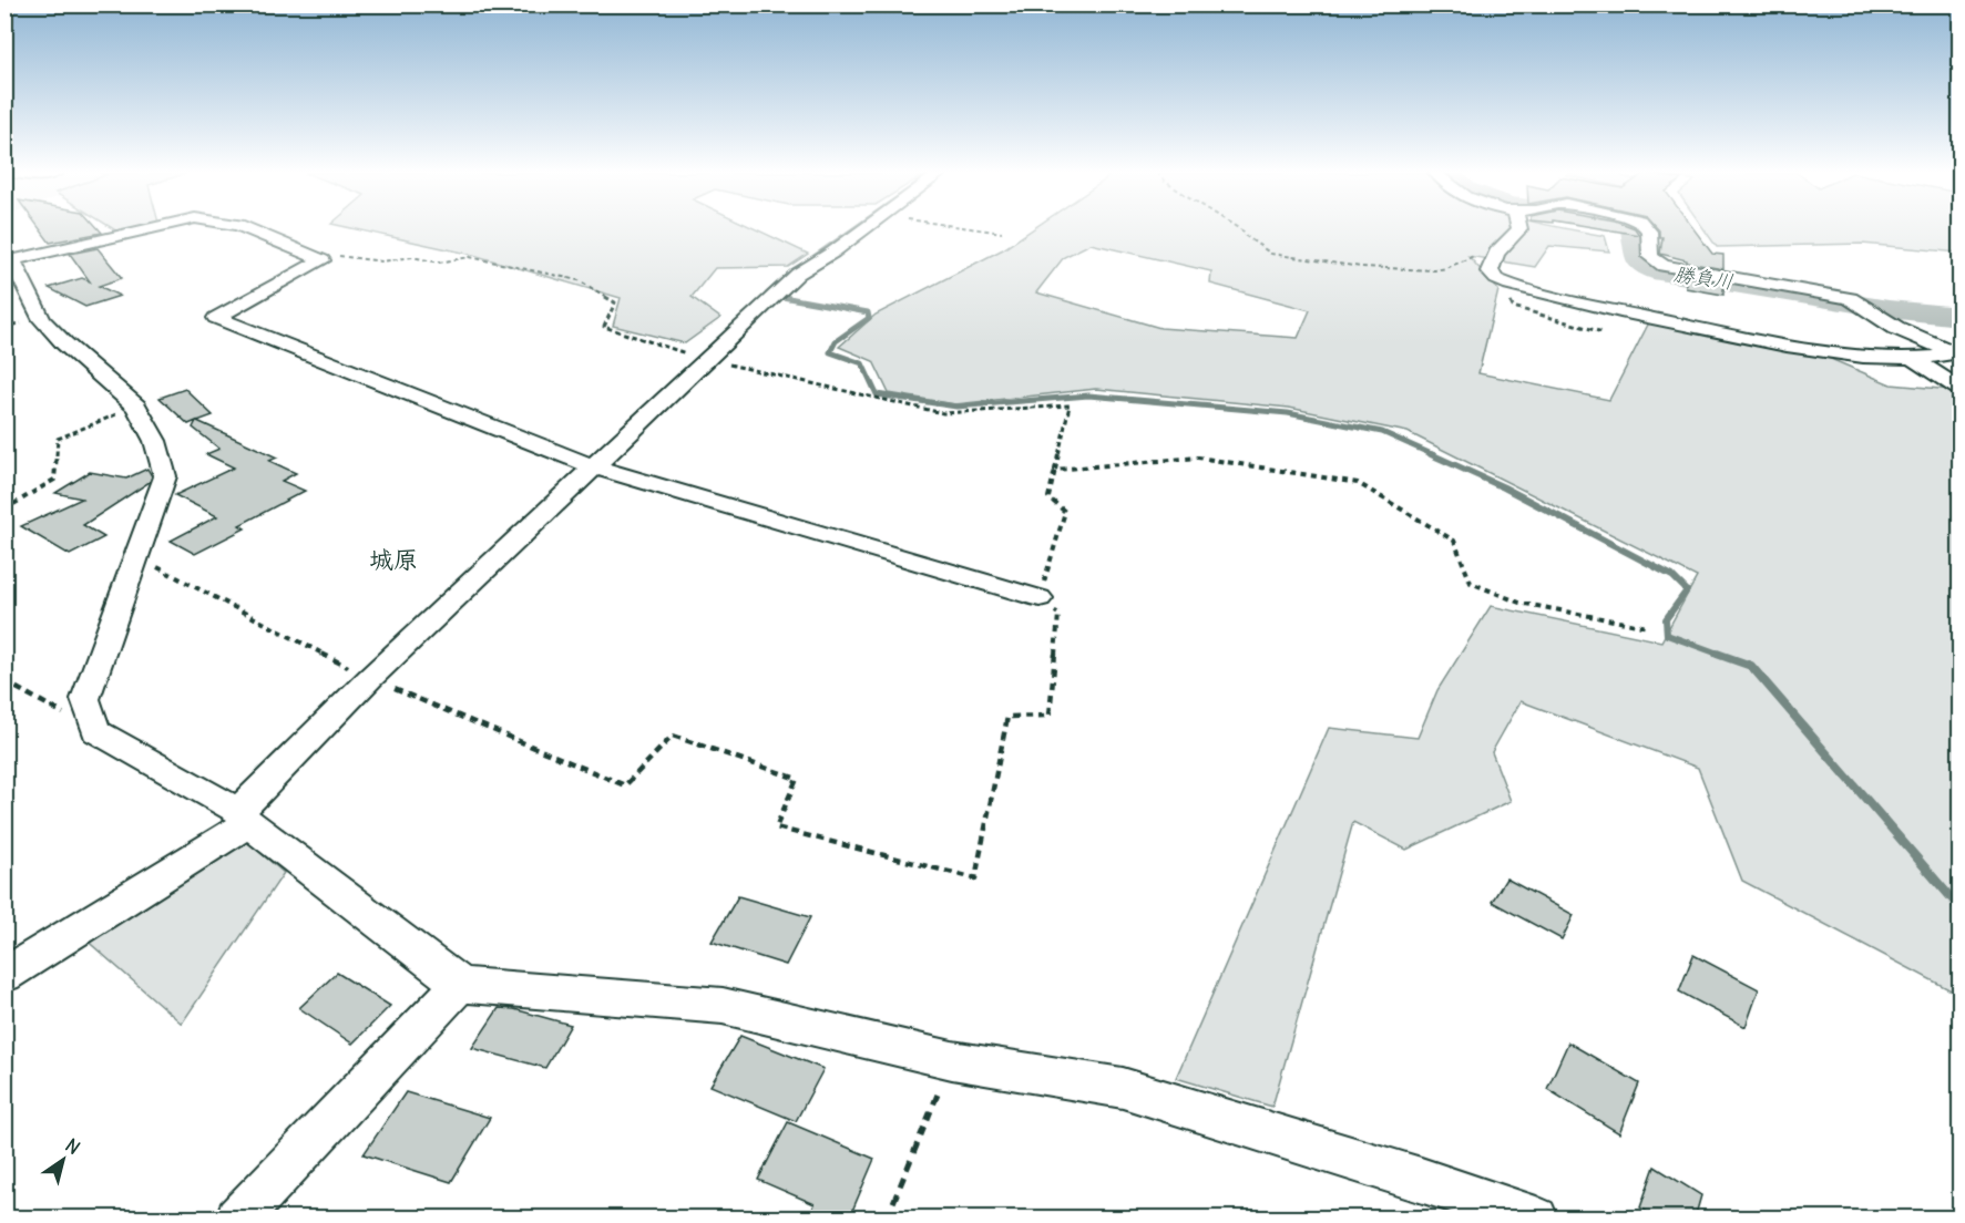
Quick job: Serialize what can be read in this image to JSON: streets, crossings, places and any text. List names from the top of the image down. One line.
{"districts":["城原"],"water":["勝負川"],"north":"top right"}
